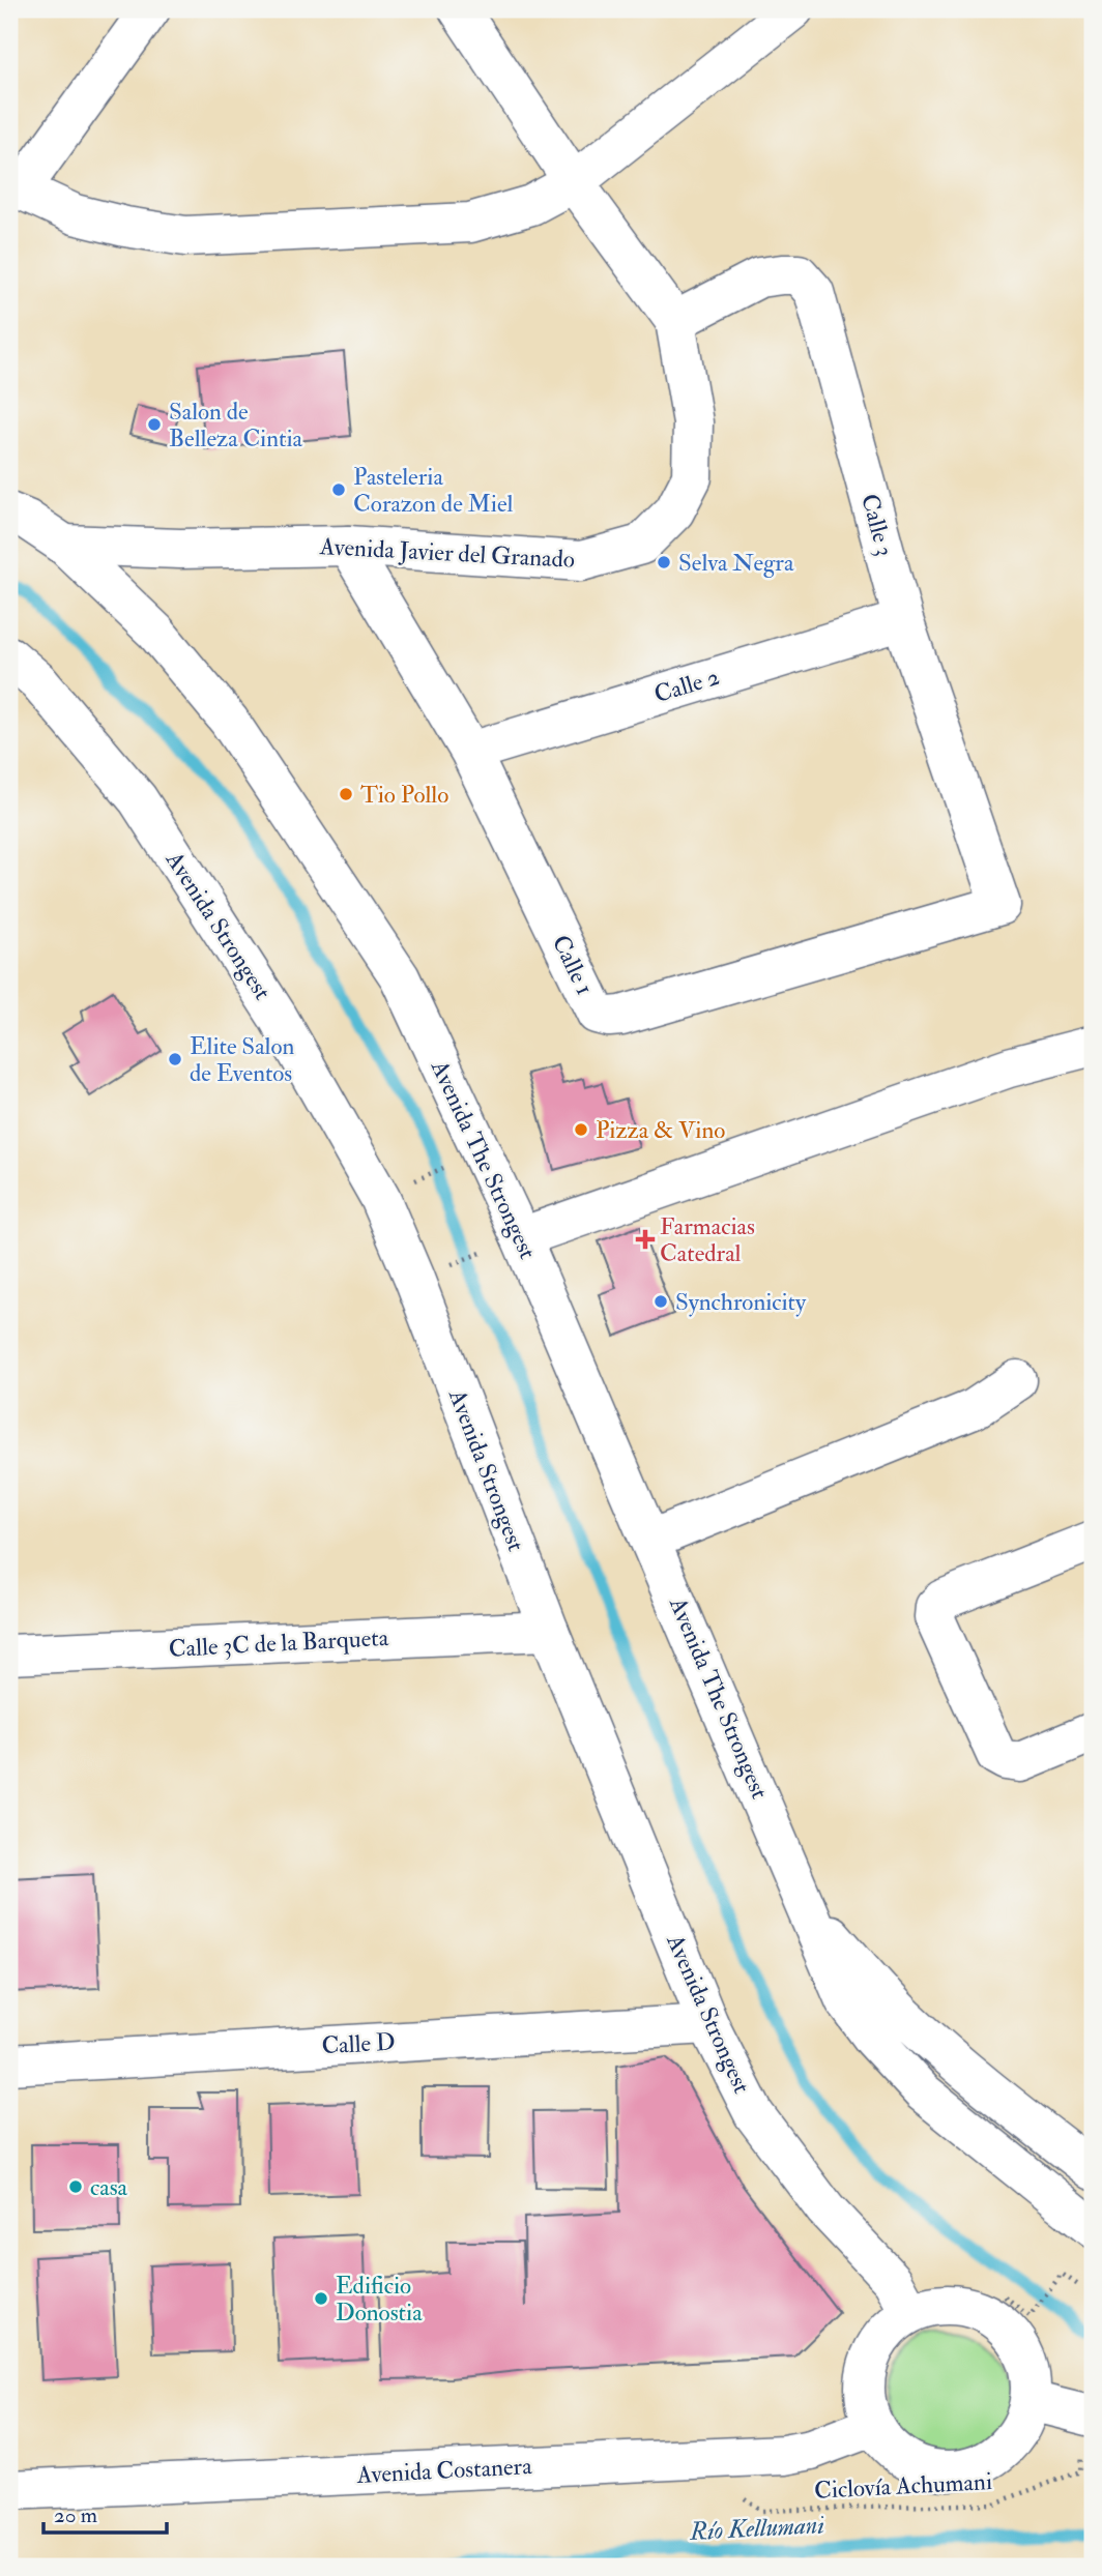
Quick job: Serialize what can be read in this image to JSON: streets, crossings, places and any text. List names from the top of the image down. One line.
{"streets":{"street":["Calle 3","Avenida Javier del Granado","Calle 2","Avenida Strongest","Calle 1","Avenida The Strongest","Calle 3C de la Barqueta","Calle D","Avenida Costanera"],"path":["Ciclovía Achumani"]},"crossings":[["Calle 3","Avenida Javier del Granado"],["Calle 3","Calle 2"],["Calle 3","Calle 1"],["Avenida Javier del Granado","Calle 1"],["Avenida Javier del Granado","Avenida The Strongest"],["Calle 2","Calle 1"],["Avenida Strongest","Calle 3C de la Barqueta"],["Avenida Strongest","Calle D"],["Avenida Strongest","Avenida Costanera"]],"water":["Río Kellumani"],"places":{"other":["Salon de Belleza Cintia","Pasteleria Corazon de Miel","Selva Negra","Tio Pollo","Elite Salon de Eventos","Pizza & Vino","Synchronicity","casa","Edificio Donostia"],"health":["Farmacias Catedral"]},"scale_bar":"20 m"}
